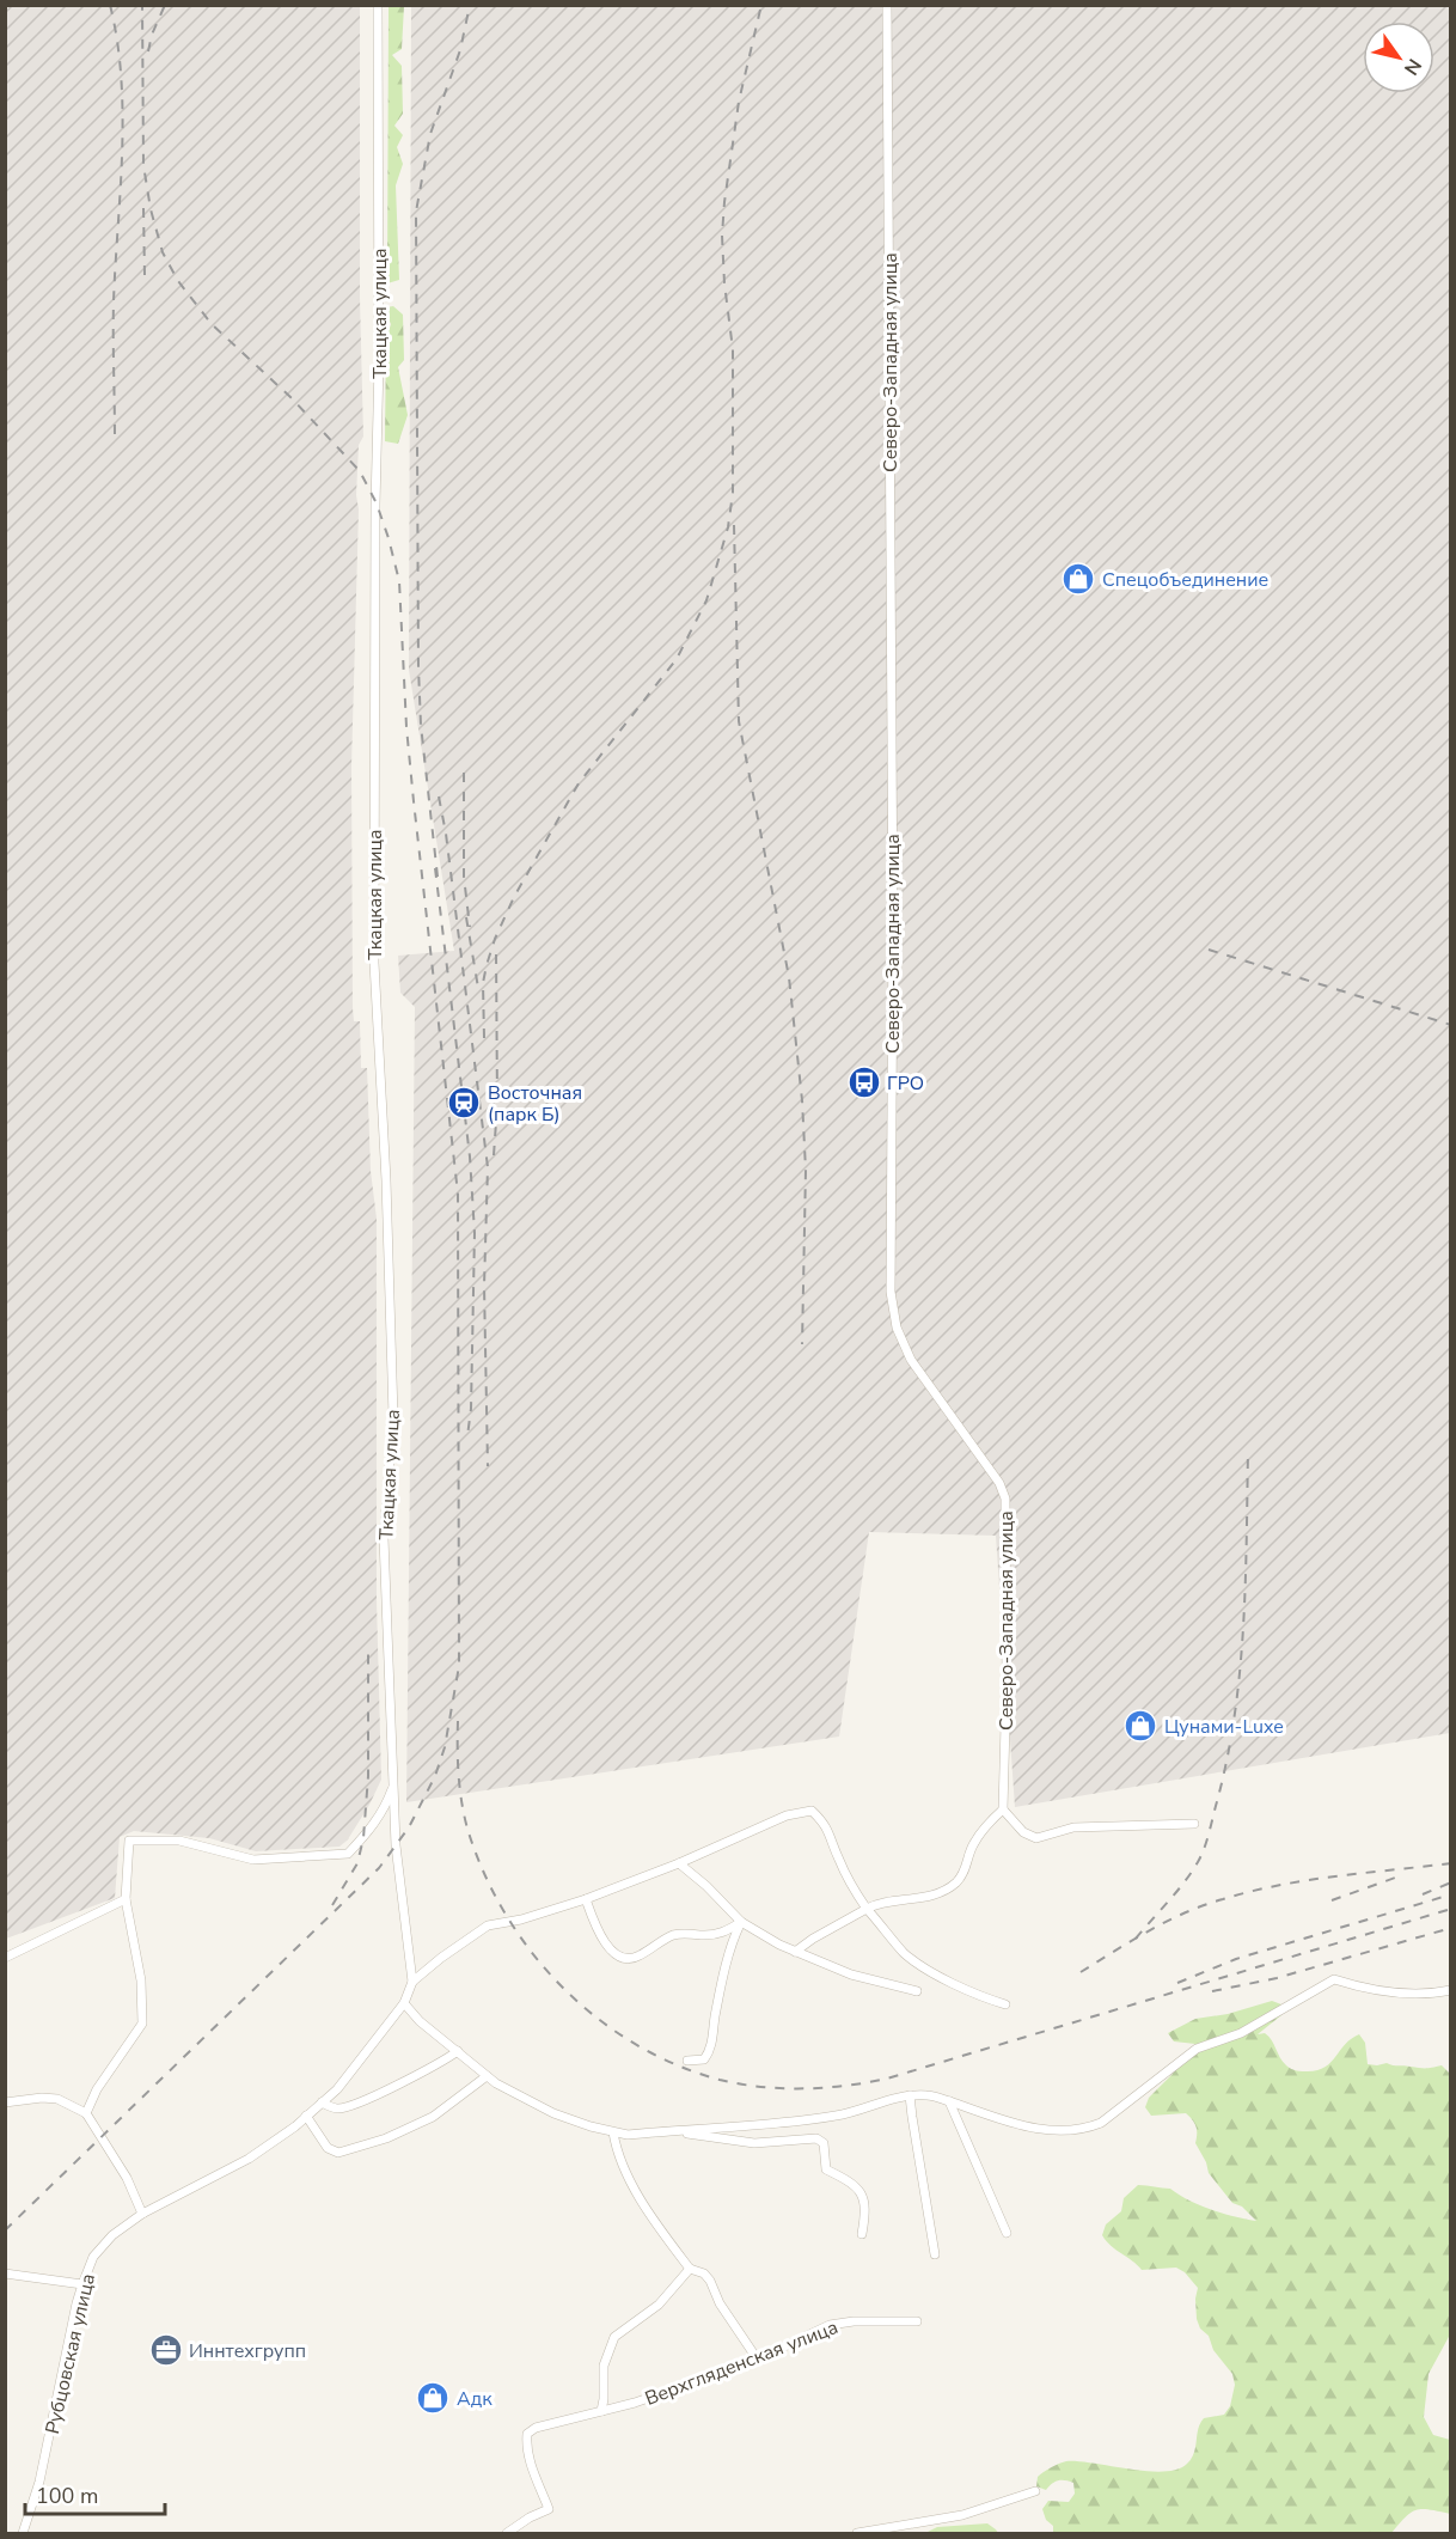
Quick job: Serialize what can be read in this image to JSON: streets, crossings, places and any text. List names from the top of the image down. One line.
{"streets":{"street":["Ткацкая улица","Северо-Западная улица","Рубцовская улица","Верхгляденская улица"]},"crossings":[["Ткацкая улица","Рубцовская улица"]],"places":{"shop":["Спецобъединение","Цунами-Luxe","Адк"],"bus stop":["ГРО"],"station":["Восточная (парк Б)"],"office":["Иннтехгрупп"]},"scale_bar":"100 m","north":"bottom right"}
